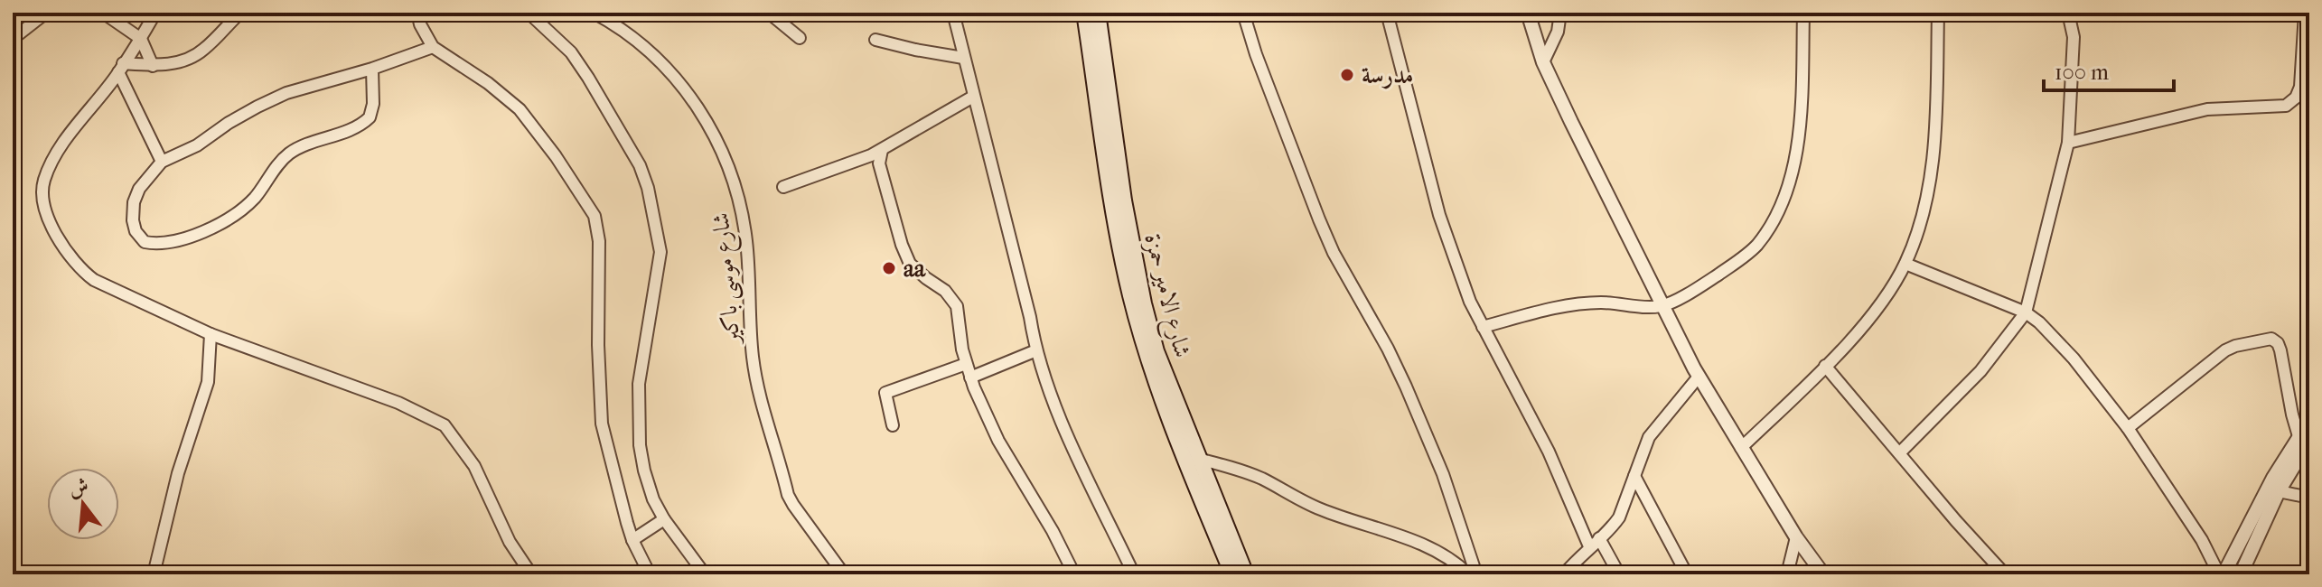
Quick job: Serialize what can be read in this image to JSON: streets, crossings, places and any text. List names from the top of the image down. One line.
{"streets":{"main road":["شارع الامير حمزة"],"street":["شارع موسى باكير"]},"places":["مدرسة","aa"],"scale_bar":"100 m","north":"top"}
